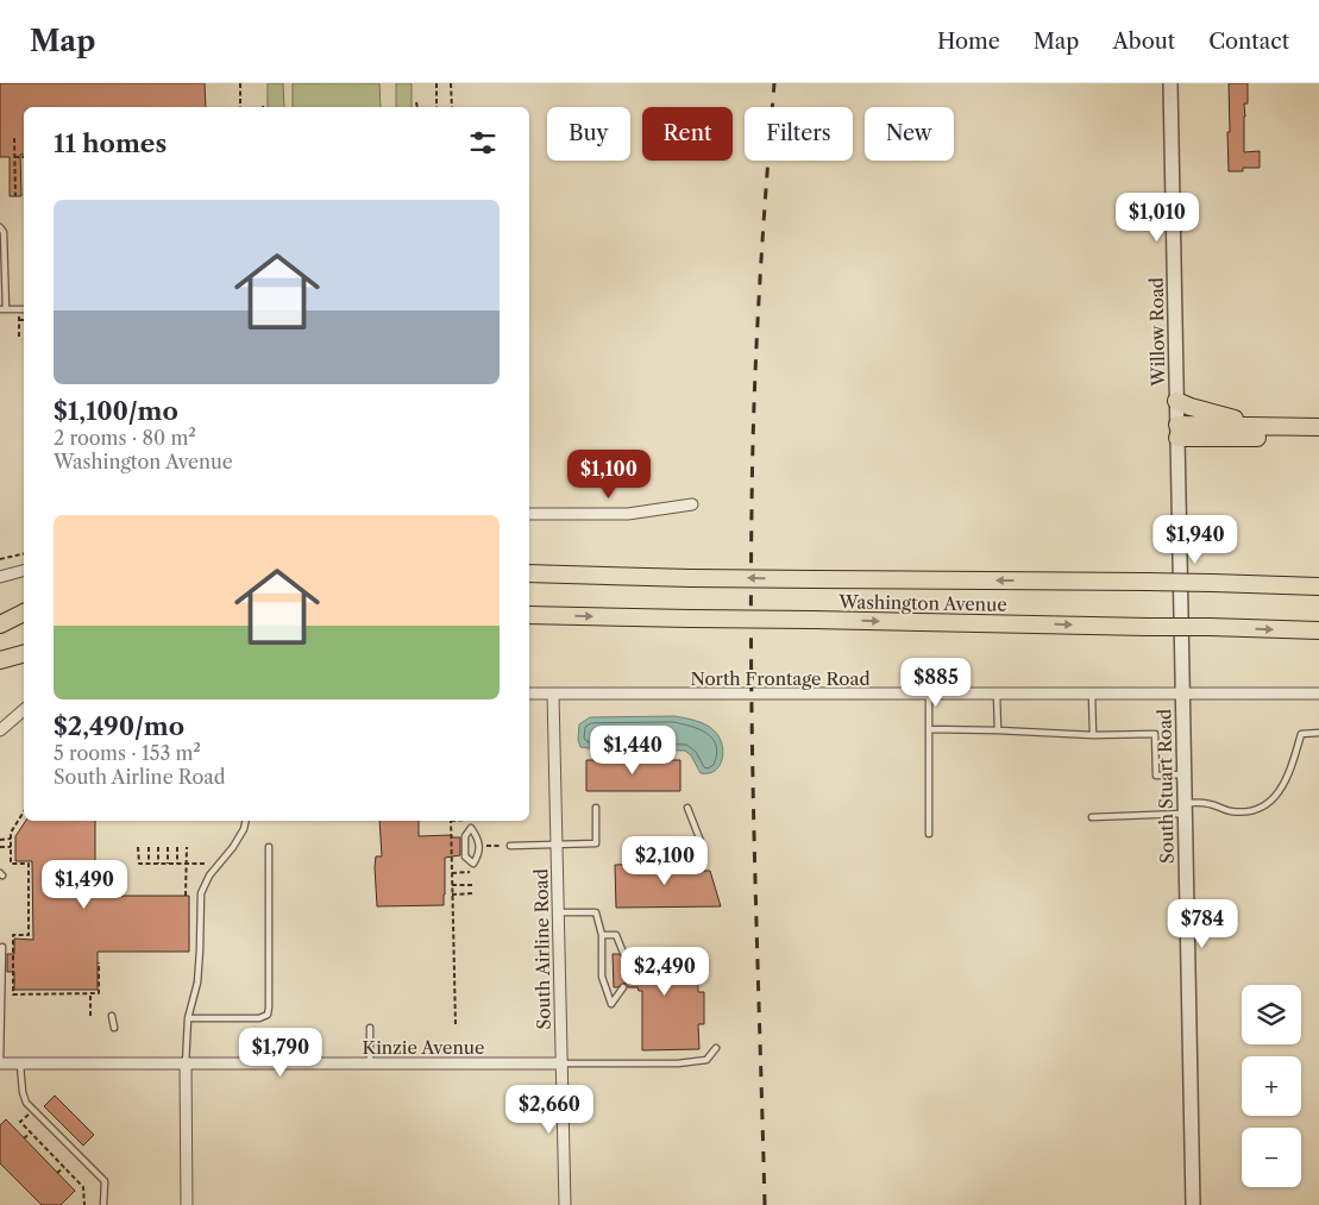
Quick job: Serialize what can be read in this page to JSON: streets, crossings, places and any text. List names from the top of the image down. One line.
{"streets":{"main road":["Washington Avenue"],"street":["Willow Road","North Frontage Road","South Stuart Road","South Airline Road","Kinzie Avenue"]},"crossings":[["Willow Road","South Stuart Road"],["North Frontage Road","South Stuart Road"],["North Frontage Road","South Airline Road"],["South Airline Road","Kinzie Avenue"]],"page":{"header":"Map","nav":["Home","Map","About","Contact"],"chip":["Buy","Rent","Filters","New"],"heading":"11 homes","list":[{"name":"$1,100/mo","note":"2 rooms · 80 m² · Washington Avenue"},{"name":"$2,490/mo","note":"5 rooms · 153 m² · South Airline Road"}],"price":["$1,010","$1,100","$1,940","$885","$1,440","$2,100","$1,490","$784","$2,490","$1,790","$2,660"],"map_buttons":["+","−"]}}
